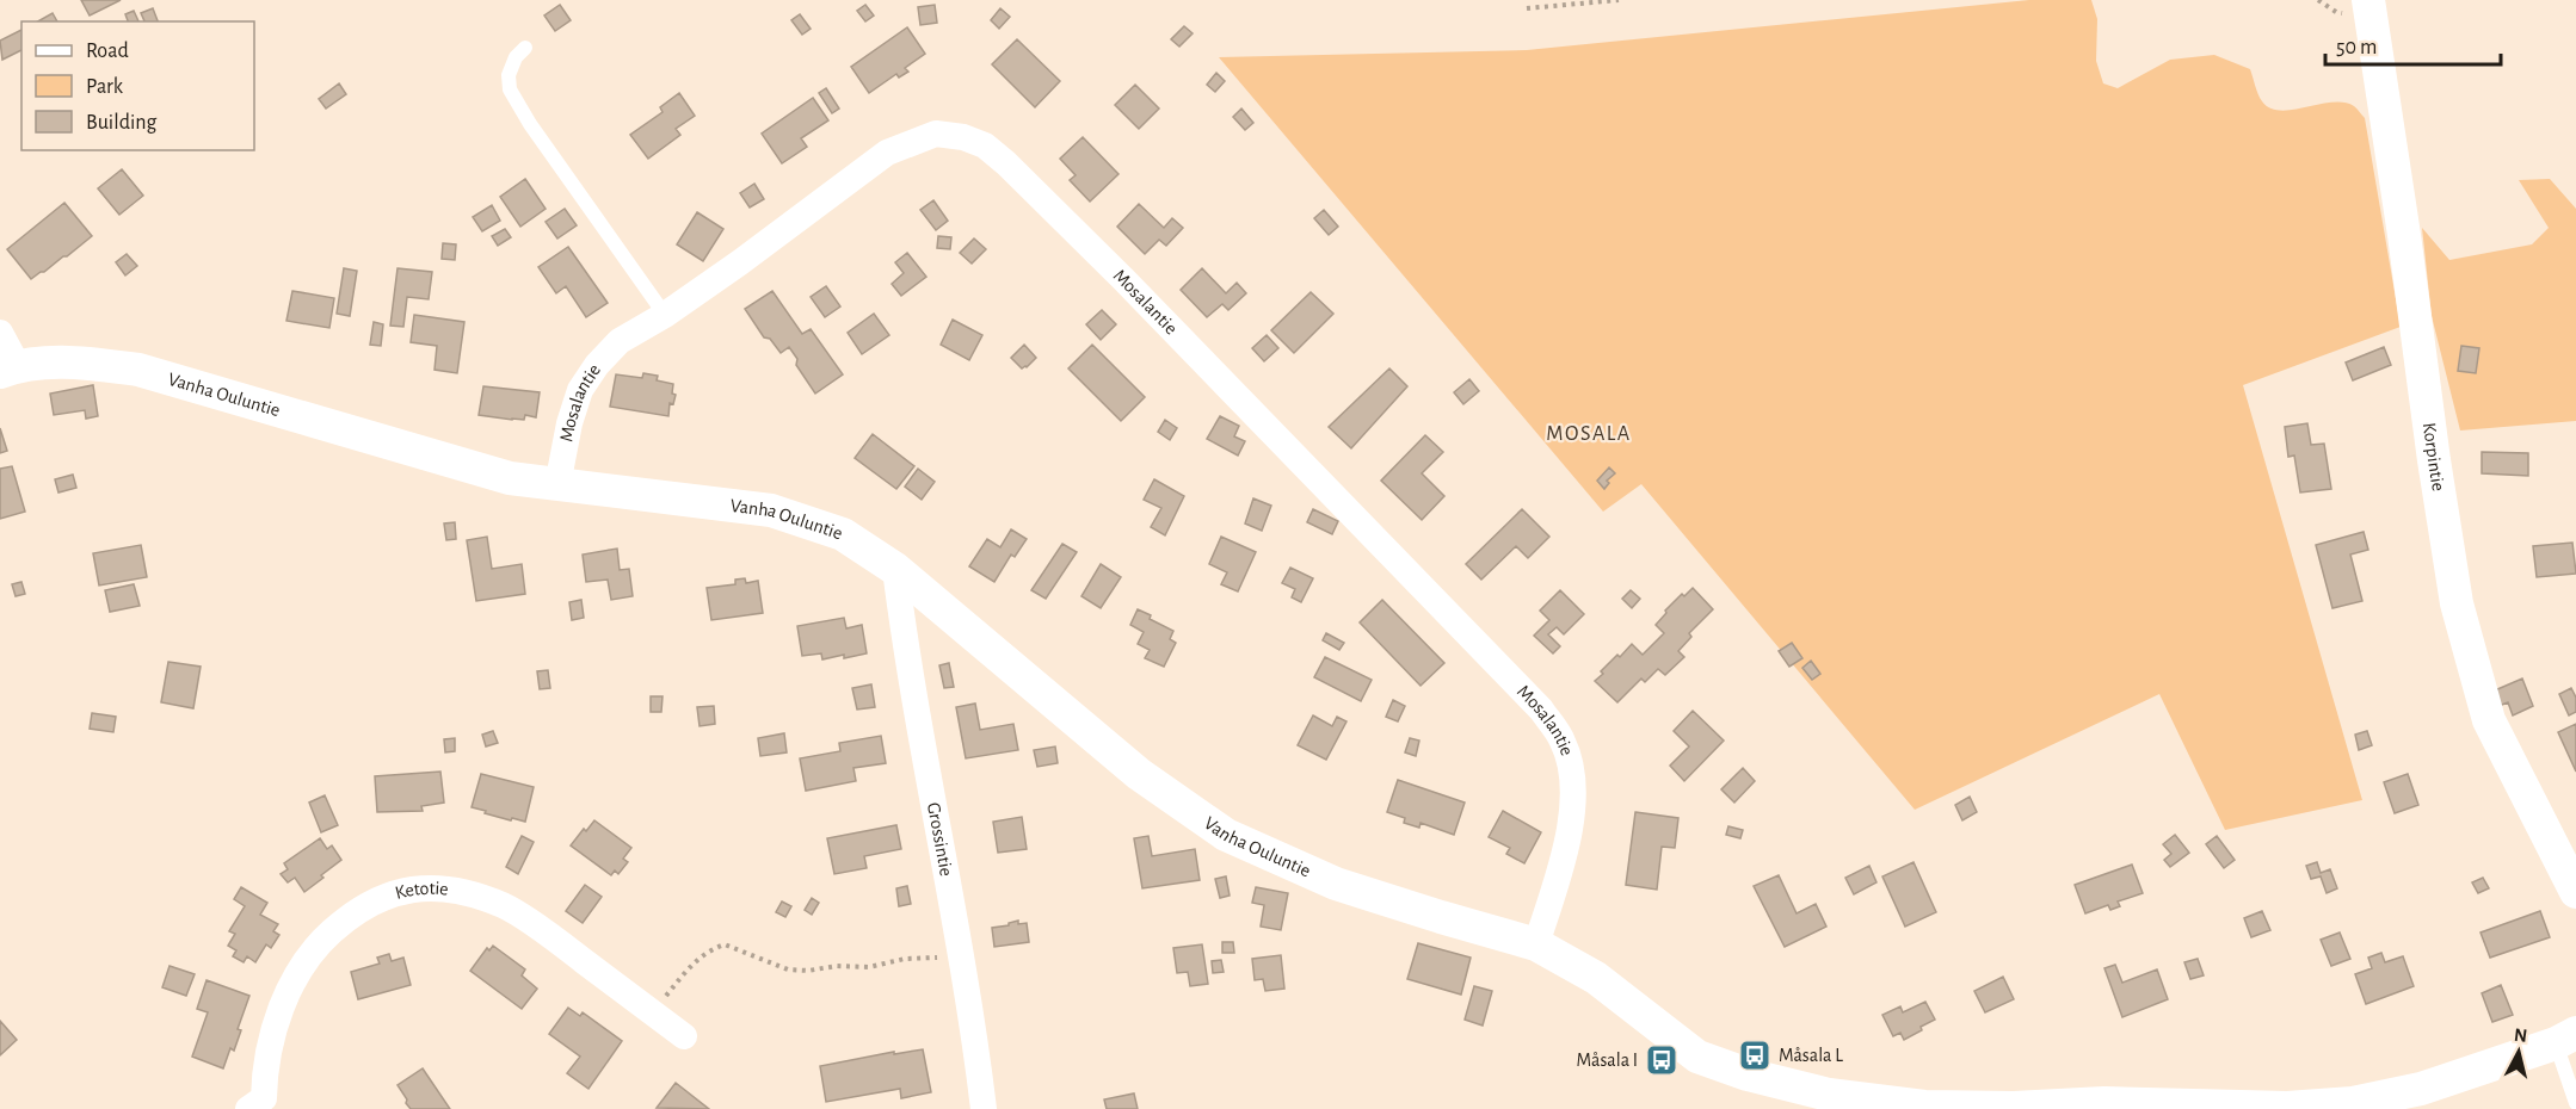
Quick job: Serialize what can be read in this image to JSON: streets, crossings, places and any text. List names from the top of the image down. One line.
{"streets":{"street":["Mosalantie","Vanha Ouluntie","Korpintie","Grossintie","Ketotie"]},"crossings":[["Mosalantie","Vanha Ouluntie"],["Vanha Ouluntie","Grossintie"]],"districts":["MOSALA"],"places":{"bus stop":["Måsala L","Måsala I"]},"legend":["Road","Park","Building"],"scale_bar":"50 m","north":"top"}
